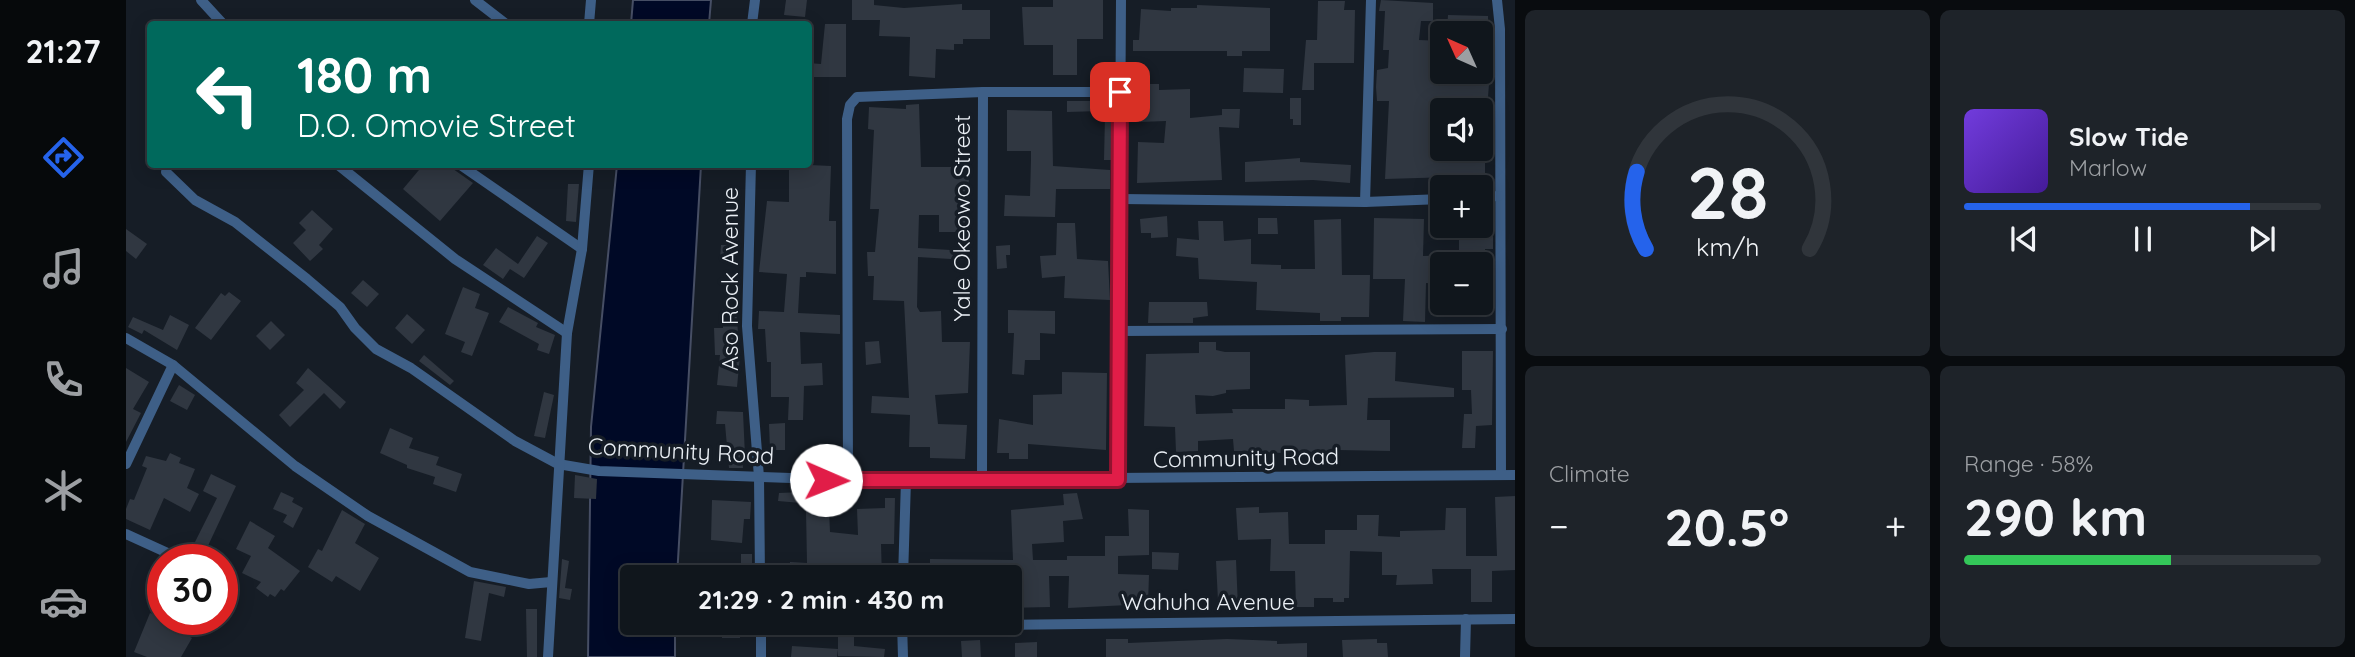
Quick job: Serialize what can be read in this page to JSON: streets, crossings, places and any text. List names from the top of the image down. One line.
{"streets":{"street":["Yale Okeowo Street","Aso Rock Avenue","Community Road","Wahuha Avenue"]},"crossings":[["Yale Okeowo Street","Community Road"],["Aso Rock Avenue","Community Road"]],"north":"top left","page":{"tabs":"21:27","map_buttons":["+","−"],"turn":["180 m","D.O. Omovie Street"],"song":["Slow Tide","Marlow"],"tile":["Climate",["Range · 58%","290 km"]],"heat":["−","20.5°","+"],"limit":"30","trip":"21:29 · 2 min · 430 m","gauge":["28","km/h"]}}
